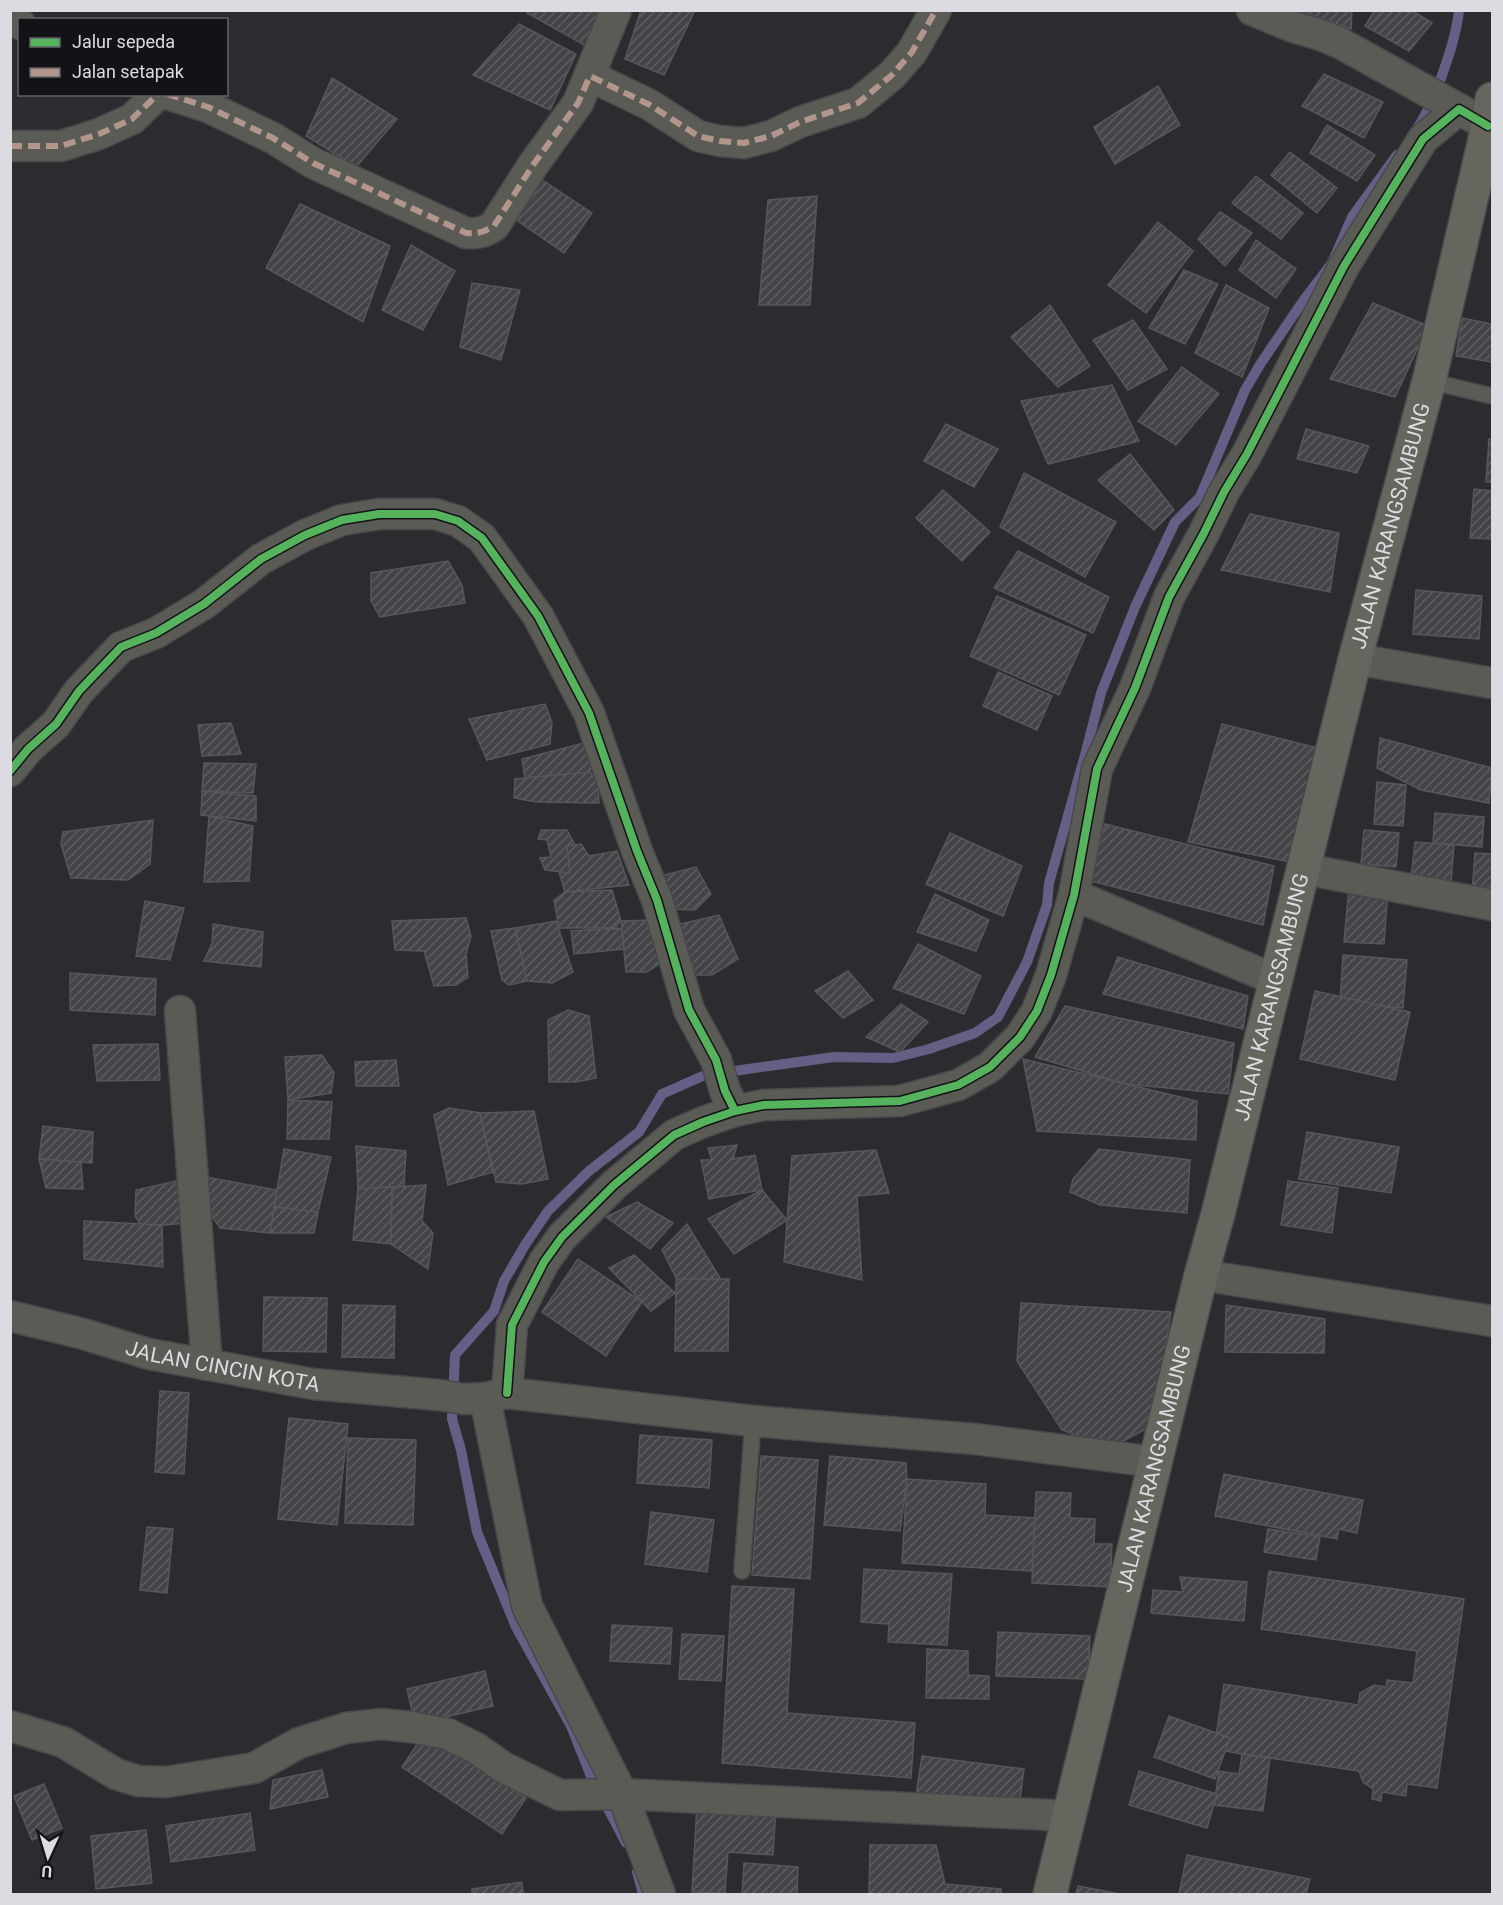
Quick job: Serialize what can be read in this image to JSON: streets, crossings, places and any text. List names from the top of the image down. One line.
{"streets":{"main road":["JALAN KARANGSAMBUNG"],"street":["JALAN CINCIN KOTA"]},"crossings":[["JALAN KARANGSAMBUNG","JALAN CINCIN KOTA"]],"legend":["Jalur sepeda","Jalan setapak"],"north":"bottom"}
